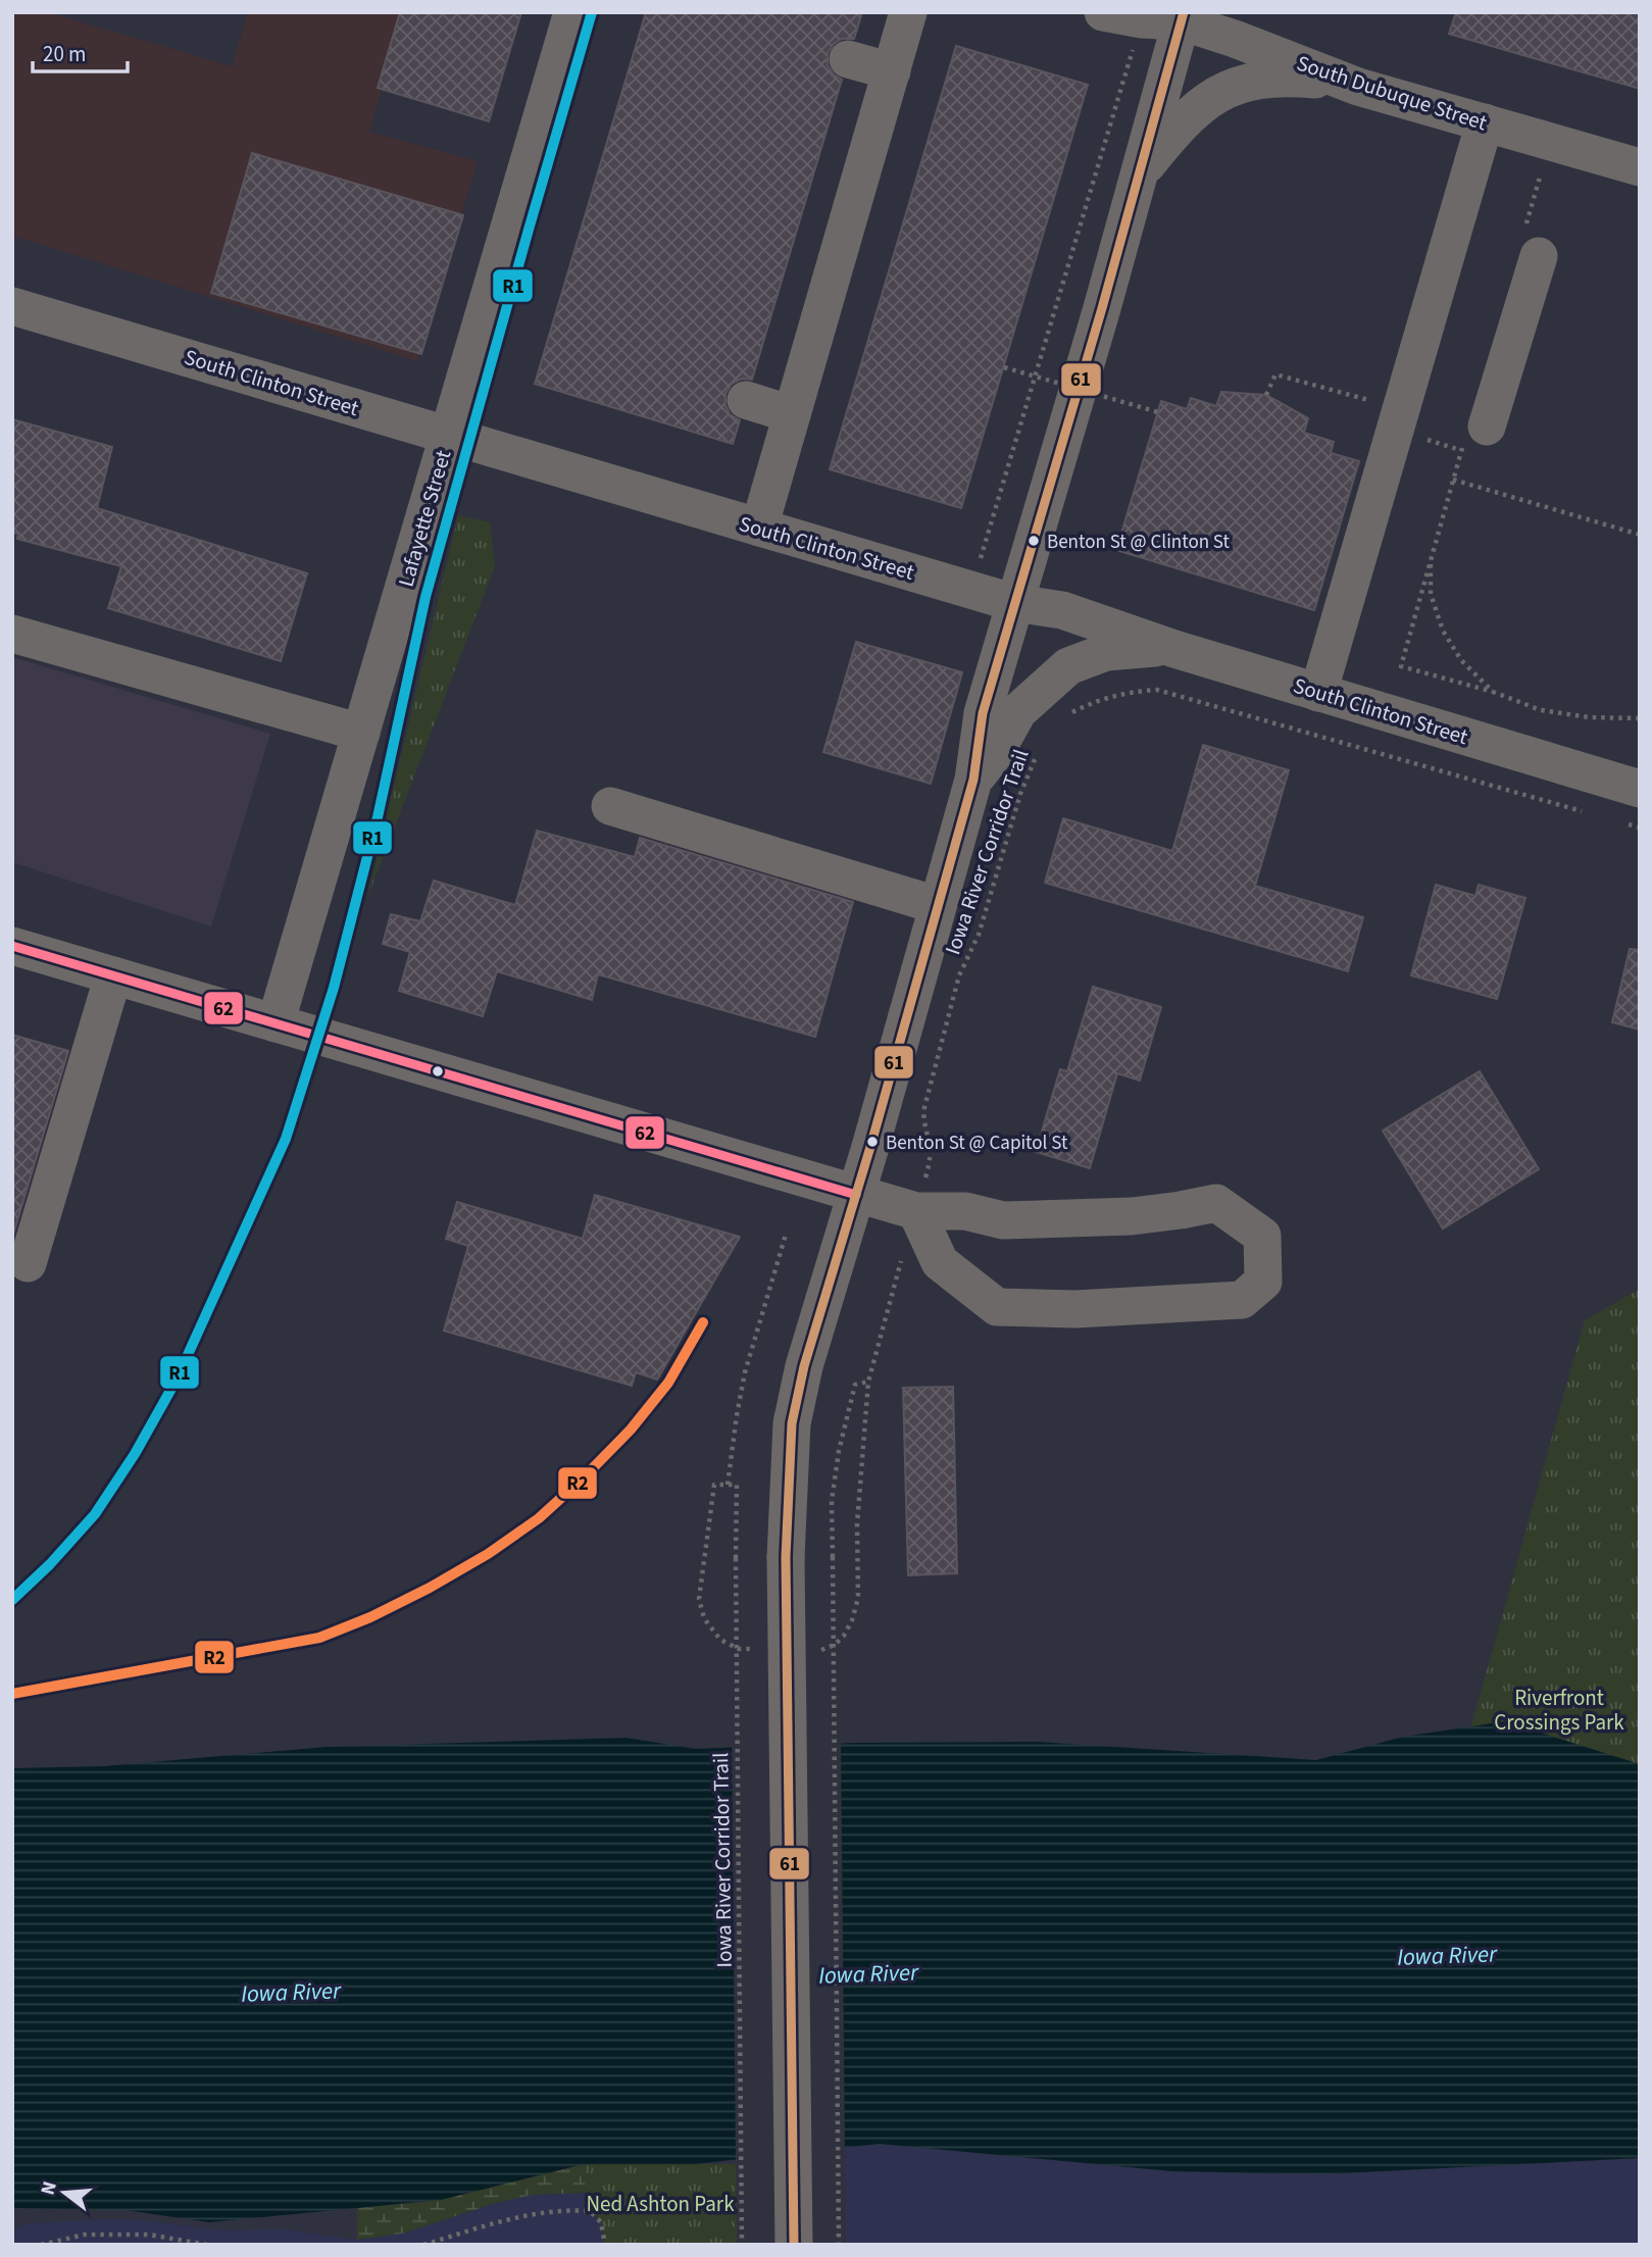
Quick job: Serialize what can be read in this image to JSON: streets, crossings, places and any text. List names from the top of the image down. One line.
{"streets":{"street":["South Dubuque Street","South Clinton Street","Lafayette Street"],"path":["Iowa River Corridor Trail"]},"crossings":[["South Clinton Street","Lafayette Street"]],"water":["Iowa River"],"parks":["Riverfront Crossings Park","Ned Ashton Park"],"places":["Benton St @ Clinton St","Benton St @ Capitol St"],"lines":["transit line R1","transit line 61","transit line 62","transit line R2"],"scale_bar":"20 m","north":"left"}
